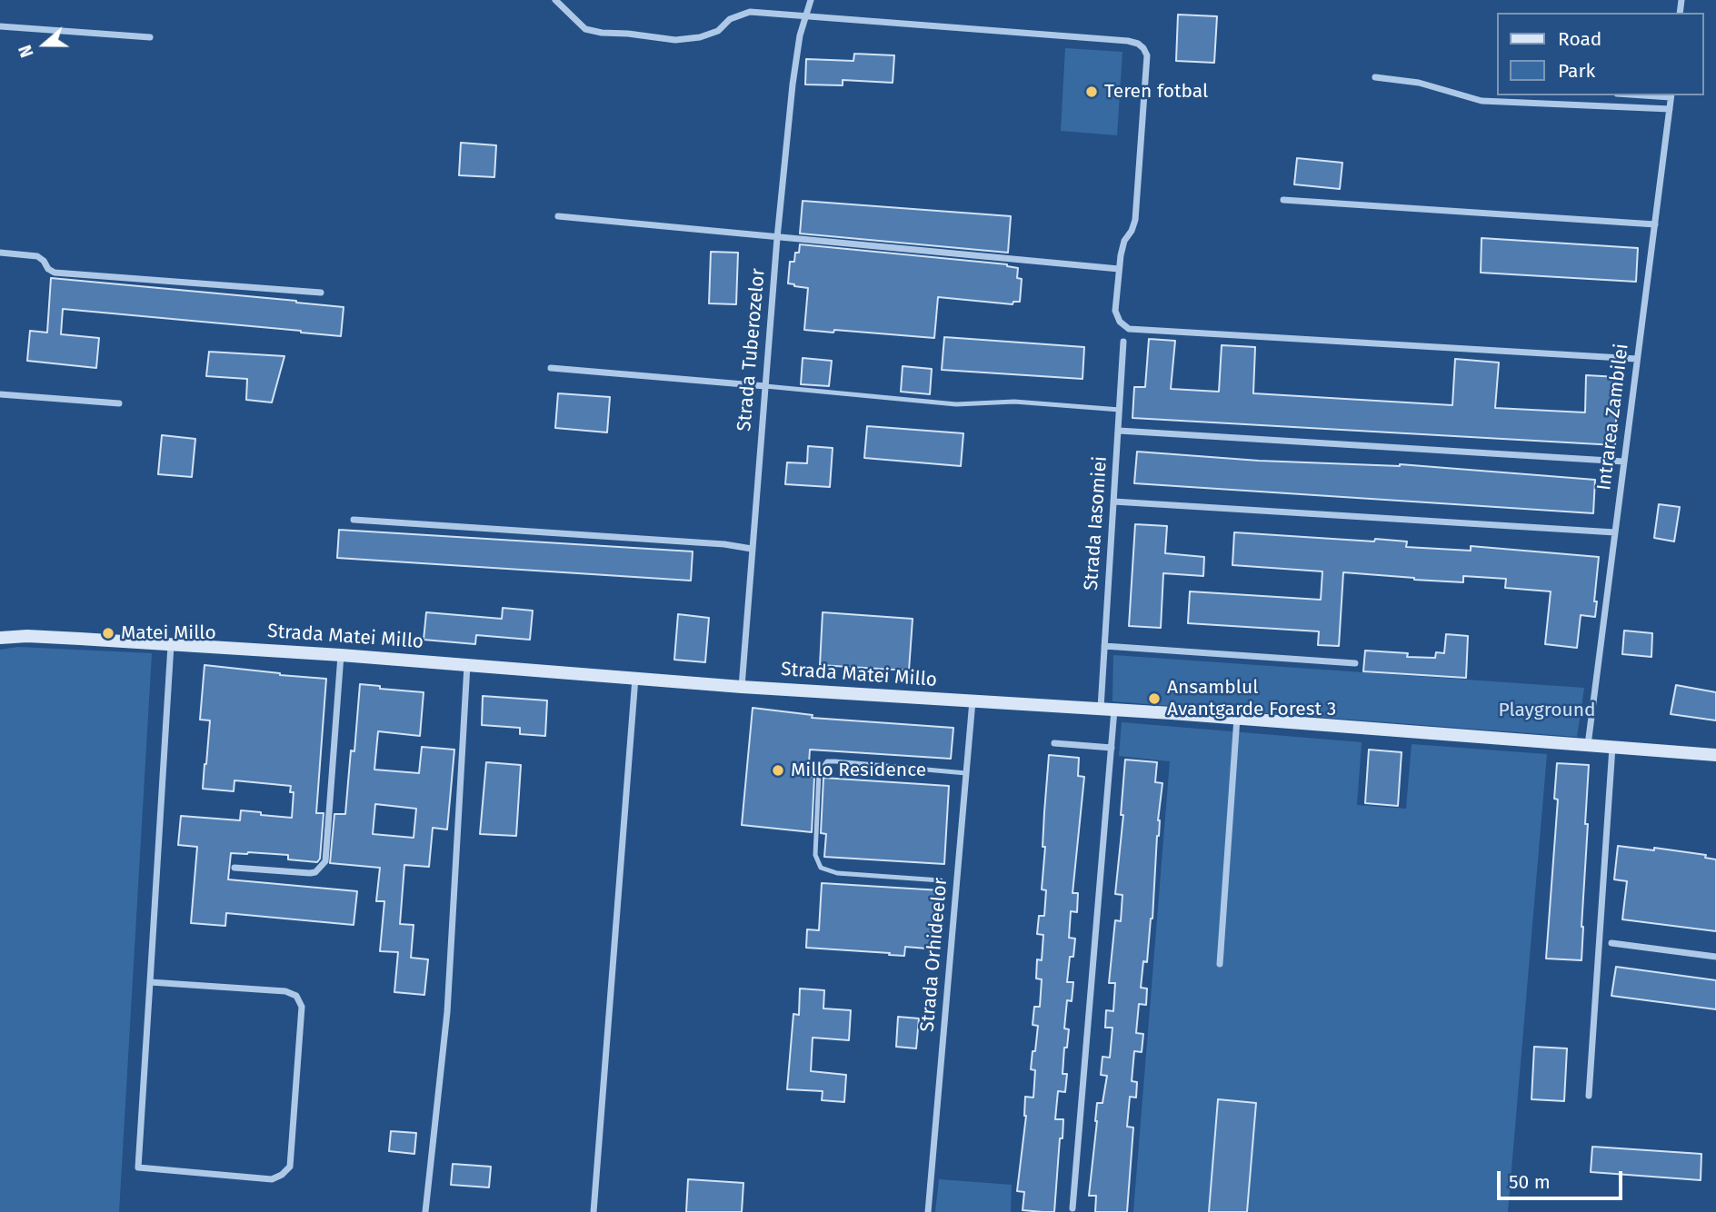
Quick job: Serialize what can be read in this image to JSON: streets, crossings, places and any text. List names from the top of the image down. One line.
{"streets":{"street":["Strada Tuberozelor","Intrarea Zambilei","Strada Iasomiei","Strada Matei Millo","Strada Orhideelor"]},"crossings":[["Strada Tuberozelor","Strada Matei Millo"],["Intrarea Zambilei","Strada Matei Millo"],["Strada Iasomiei","Strada Matei Millo"],["Strada Matei Millo","Strada Orhideelor"]],"parks":["Playground"],"places":["Teren fotbal","Matei Millo","Ansamblul Avantgarde Forest 3","Millo Residence"],"legend":["Road","Park"],"scale_bar":"50 m","north":"left"}
